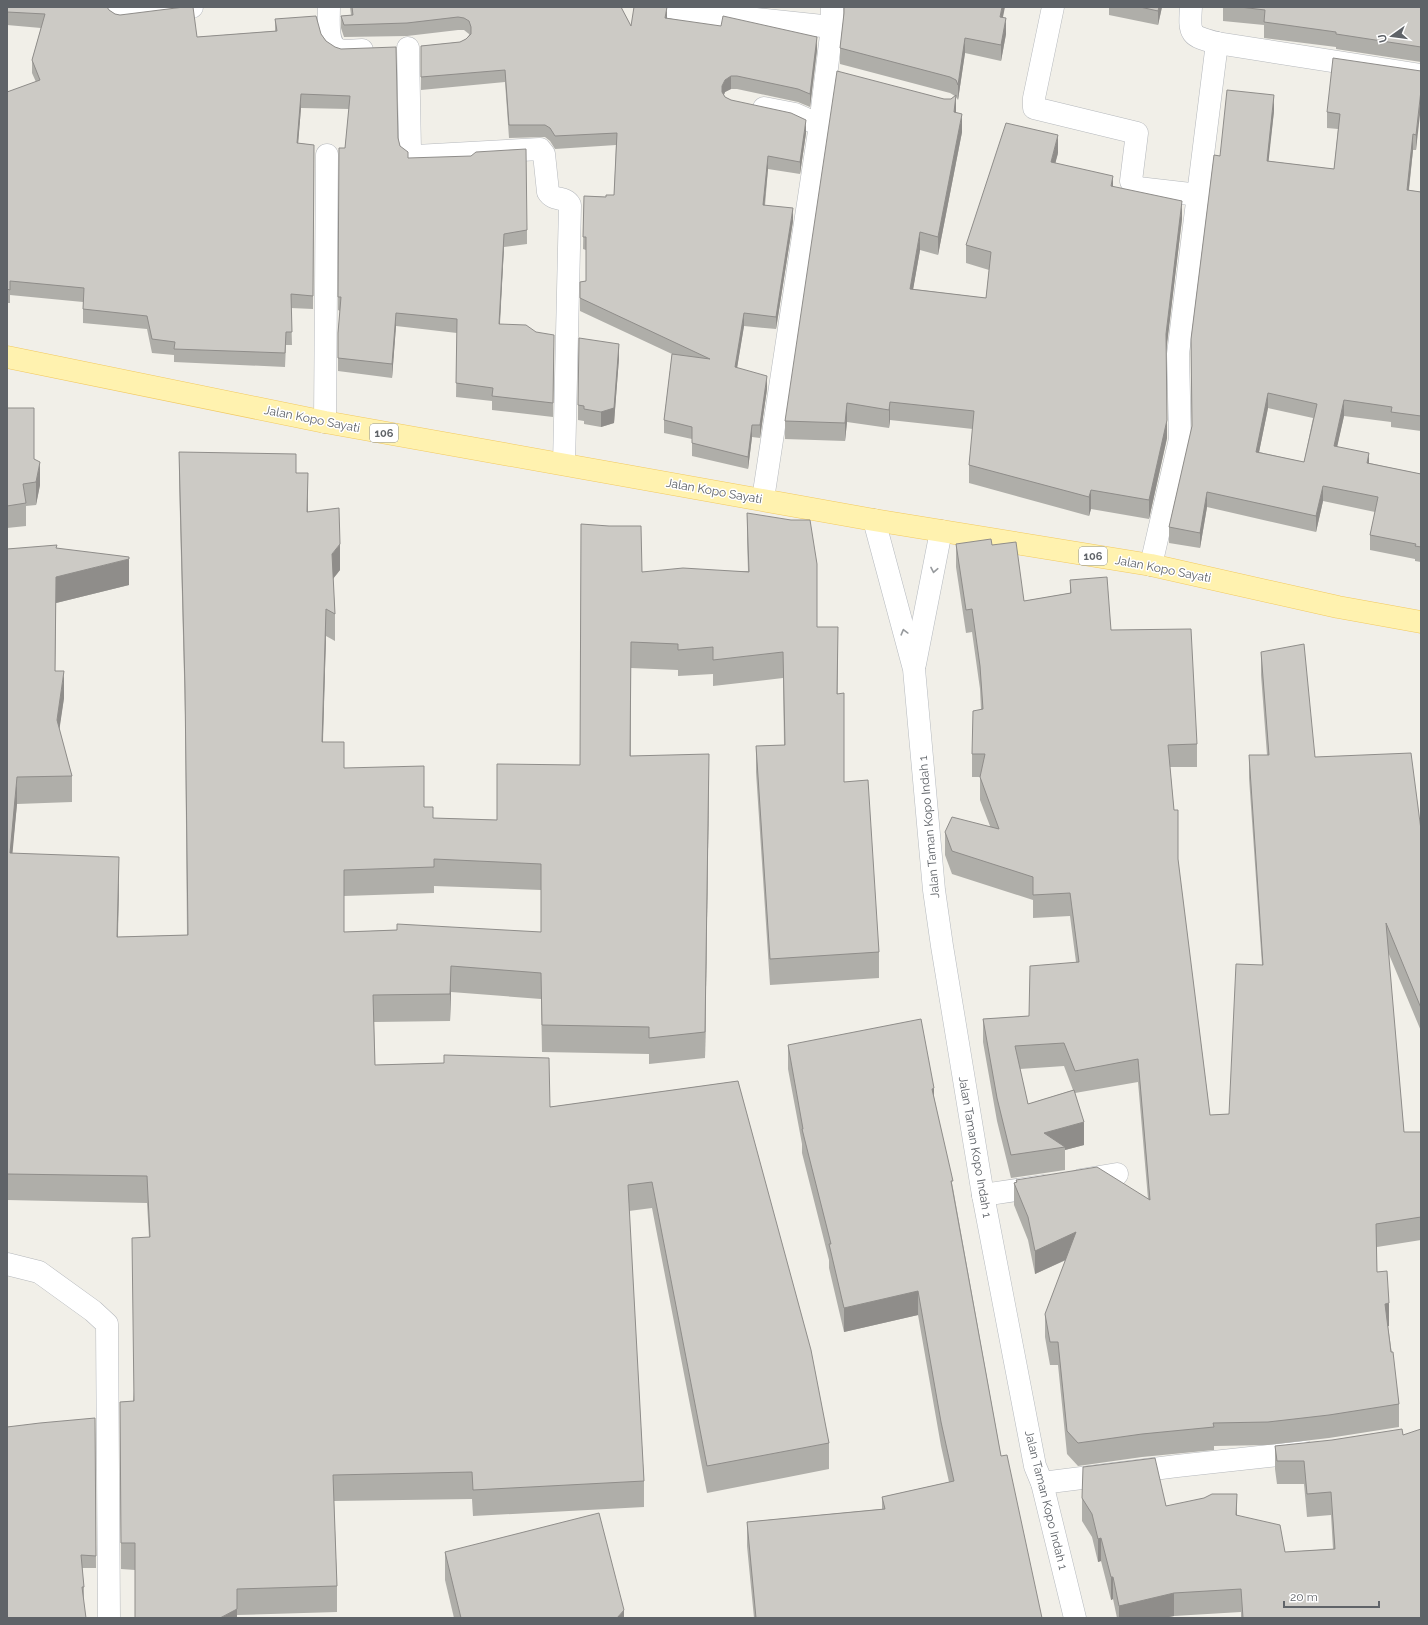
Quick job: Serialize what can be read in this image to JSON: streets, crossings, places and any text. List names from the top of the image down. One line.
{"streets":{"main road":["Jalan Kopo Sayati","106"],"street":["Jalan Taman Kopo Indah 1"]},"crossings":[["Jalan Kopo Sayati","Jalan Taman Kopo Indah 1"]],"scale_bar":"20 m","north":"left"}
